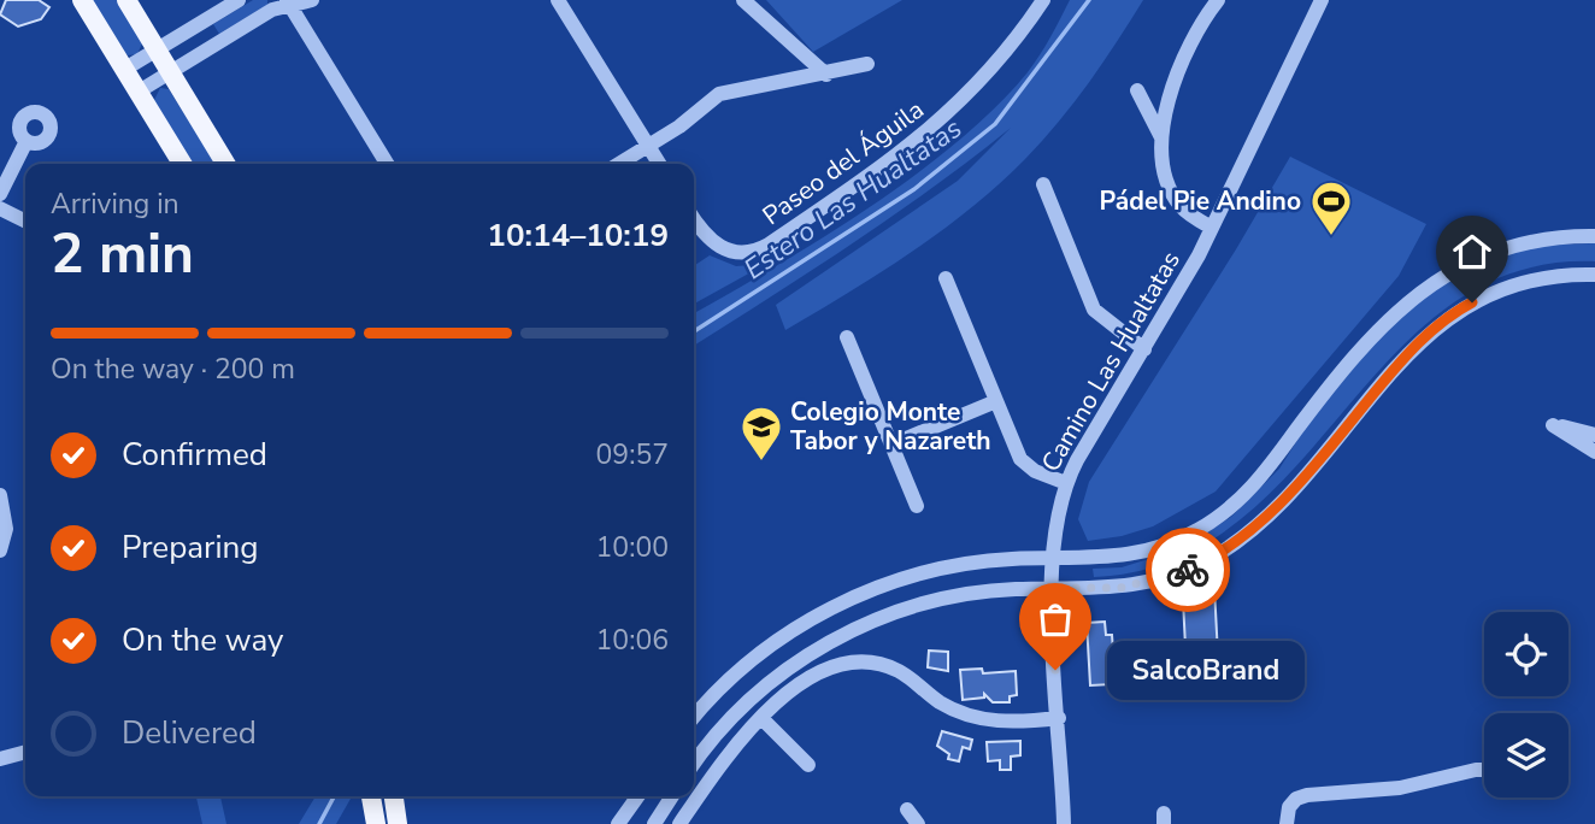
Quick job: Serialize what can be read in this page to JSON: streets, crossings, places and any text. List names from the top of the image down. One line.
{"streets":{"street":["Paseo del Águila","Camino Las Hualtatas"]},"water":["Estero Las Hualtatas"],"places":{"sports":["Pádel Pie Andino"],"school or university":["Colegio Monte Tabor y Nazareth"],"other":["SalcoBrand"]},"page":{"heading":["2 min","Arriving in","10:14–10:19"],"bar":"On the way · 200 m","list":[["Confirmed","09:57"],["Preparing","10:00"],["On the way","10:06"],"Delivered"],"bubble":"SalcoBrand"}}
